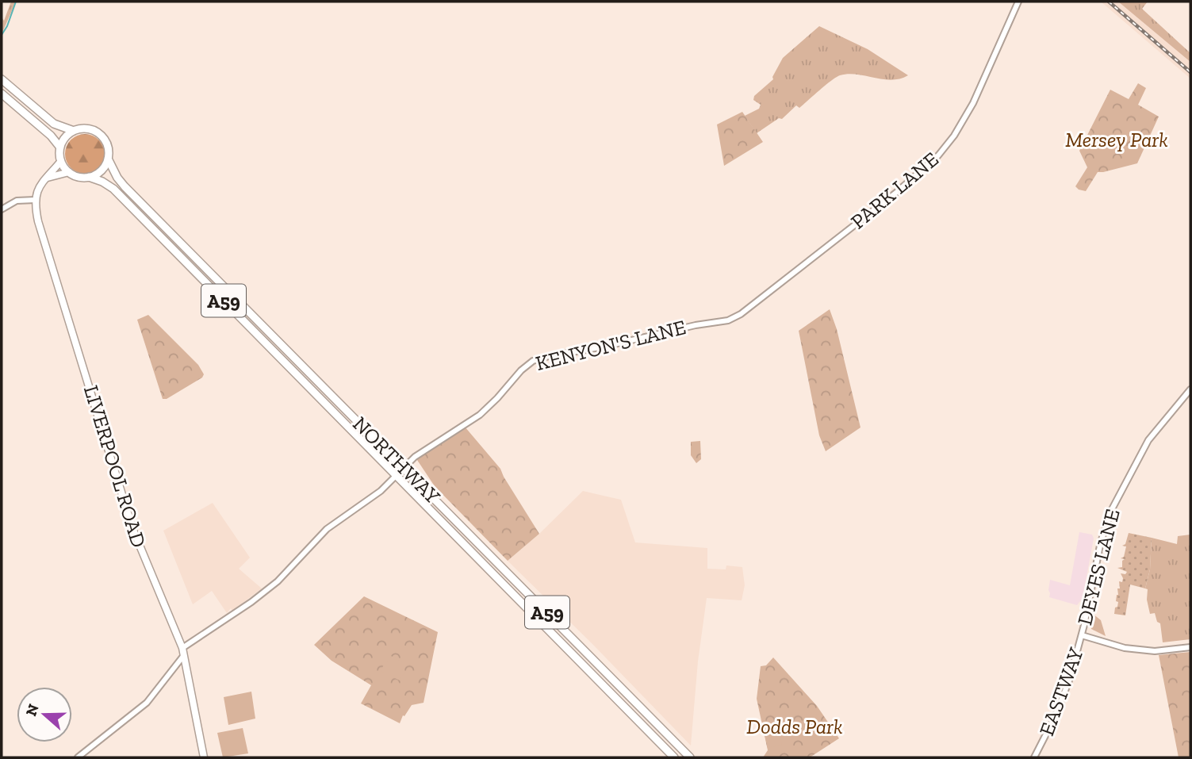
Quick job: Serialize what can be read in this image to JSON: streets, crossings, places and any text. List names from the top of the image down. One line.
{"streets":{"highway":["A59","NORTHWAY"],"main road":["LIVERPOOL ROAD"],"street":["PARK LANE","KENYON'S LANE","DEYES LANE","EASTWAY"]},"crossings":[["PARK LANE","KENYON'S LANE"],["A59","NORTHWAY"],["KENYON'S LANE","NORTHWAY"],["KENYON'S LANE","LIVERPOOL ROAD"],["DEYES LANE","EASTWAY"]],"parks":["Mersey Park","Dodds Park"],"north":"left"}
